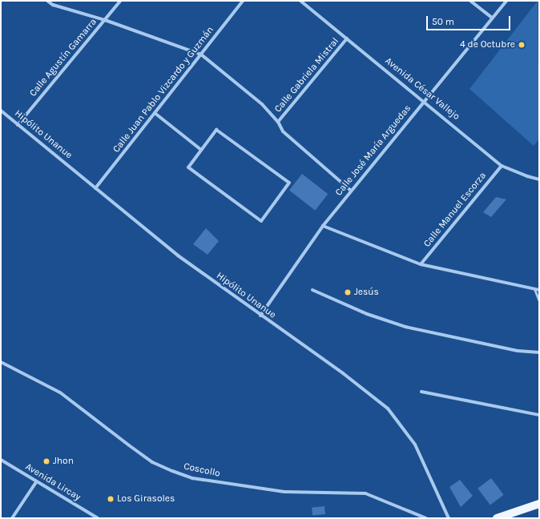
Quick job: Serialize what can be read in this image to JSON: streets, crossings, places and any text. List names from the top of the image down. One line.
{"streets":{"street":["Calle Agustín Gamarra","Calle Gabriela Mistral","Avenida César Vallejo","Calle Juan Pablo Vizcardo y Guzmán","Hipólito Unanue","Calle José María Arguedas","Calle Manuel Escorza","Coscollo","Avenida Lircay"]},"crossings":[["Calle Agustín Gamarra","Hipólito Unanue"],["Calle Gabriela Mistral","Avenida César Vallejo"],["Avenida César Vallejo","Calle José María Arguedas"],["Avenida César Vallejo","Calle Manuel Escorza"],["Calle Juan Pablo Vizcardo y Guzmán","Hipólito Unanue"],["Hipólito Unanue","Calle José María Arguedas"]],"places":["4 de Octubre","Jesús","Jhon","Los Girasoles"],"scale_bar":"50 m"}
